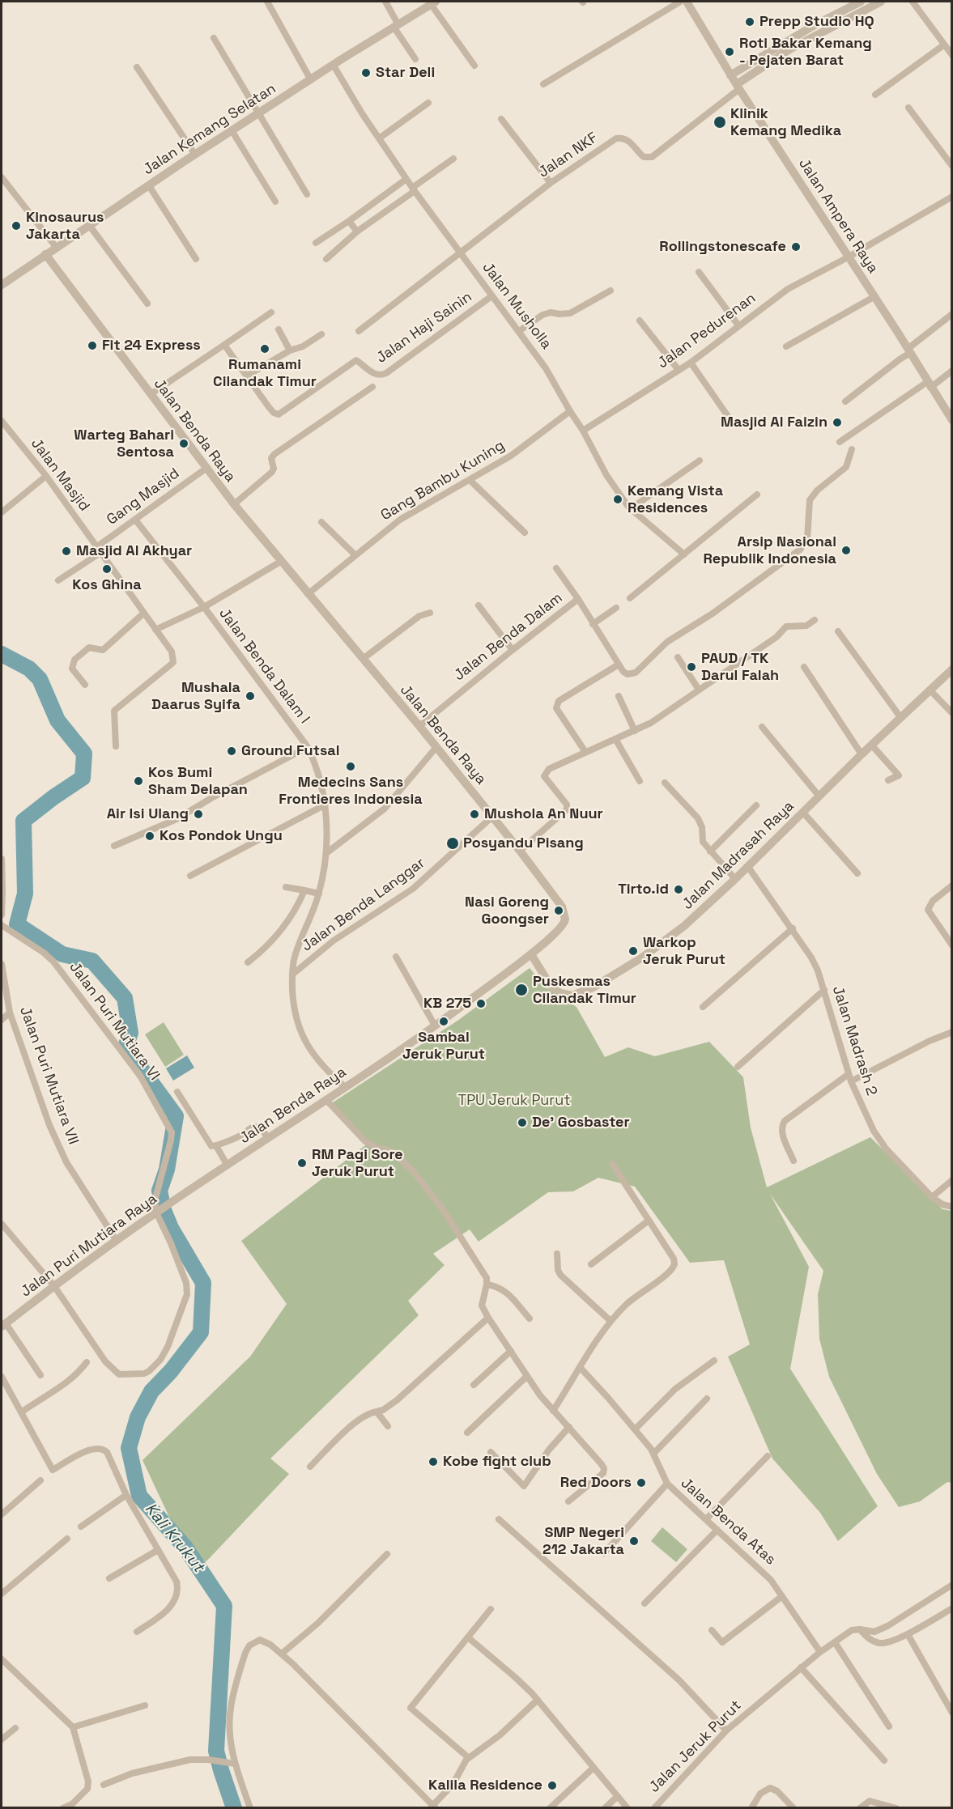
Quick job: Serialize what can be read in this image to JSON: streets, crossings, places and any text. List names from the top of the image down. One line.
{"streets":{"street":["Jalan Kemang Selatan","Jalan NKF","Jalan Ampera Raya","Jalan Musholla","Jalan Haji Sainin","Jalan Pedurenan","Jalan Benda Raya","Jalan Masjid","Gang Bambu Kuning","Gang Masjid","Jalan Benda Dalam","Jalan Benda Dalam I","Jalan Madrasah Raya","Jalan Benda Langgar","Jalan Puri Mutiara VI","Jalan Madrash 2","Jalan Puri Mutiara VII","Jalan Puri Mutiara Raya","Jalan Benda Atas","Jalan Jeruk Purut"]},"crossings":[["Jalan Kemang Selatan","Jalan Musholla"],["Jalan Kemang Selatan","Jalan Benda Raya"],["Jalan NKF","Jalan Ampera Raya"],["Jalan NKF","Jalan Musholla"],["Jalan Ampera Raya","Jalan Pedurenan"],["Jalan Musholla","Jalan Haji Sainin"],["Jalan Musholla","Jalan Pedurenan"],["Jalan Musholla","Gang Bambu Kuning"],["Jalan Benda Raya","Gang Bambu Kuning"],["Jalan Benda Raya","Gang Masjid"],["Jalan Benda Raya","Jalan Benda Dalam"],["Jalan Benda Raya","Jalan Benda Dalam I"],["Jalan Benda Raya","Jalan Madrasah Raya"],["Jalan Benda Raya","Jalan Benda Langgar"],["Jalan Benda Raya","Jalan Puri Mutiara Raya"],["Jalan Masjid","Gang Masjid"],["Gang Masjid","Jalan Benda Dalam I"],["Jalan Benda Dalam I","Jalan Benda Langgar"],["Jalan Madrasah Raya","Jalan Madrash 2"],["Jalan Puri Mutiara VI","Jalan Puri Mutiara Raya"],["Jalan Puri Mutiara VII","Jalan Puri Mutiara Raya"],["Jalan Benda Atas","Jalan Jeruk Purut"]],"water":["Kali Krukut"],"parks":["TPU Jeruk Purut"],"places":["Prepp Studio HQ","Roti Bakar Kemang - Pejaten Barat","Star Deli","Klinik Kemang Medika","Kinosaurus Jakarta","Rollingstonescafe","Fit 24 Express","Rumanami Cilandak Timur","Masjid Al Faizin","Warteg Bahari Sentosa","Kemang Vista Residences","Arsip Nasional Republik Indonesia","Masjid Al Akhyar","Kos Ghina","PAUD / TK Darul Falah","Mushala Daarus Syifa","Ground Futsal","Medecins Sans Frontieres Indonesia","Kos Bumi Sham Delapan","Air Isi Ulang","Mushola An Nuur","Kos Pondok Ungu","Posyandu Pisang","Tirto.id","Nasi Goreng Goongser","Warkop Jeruk Purut","Puskesmas Cilandak Timur","KB 275","Sambal Jeruk Purut","De' Gosbaster","RM Pagi Sore Jeruk Purut","Kobe fight club","Red Doors","SMP Negeri 212 Jakarta","Kalila Residence"]}
